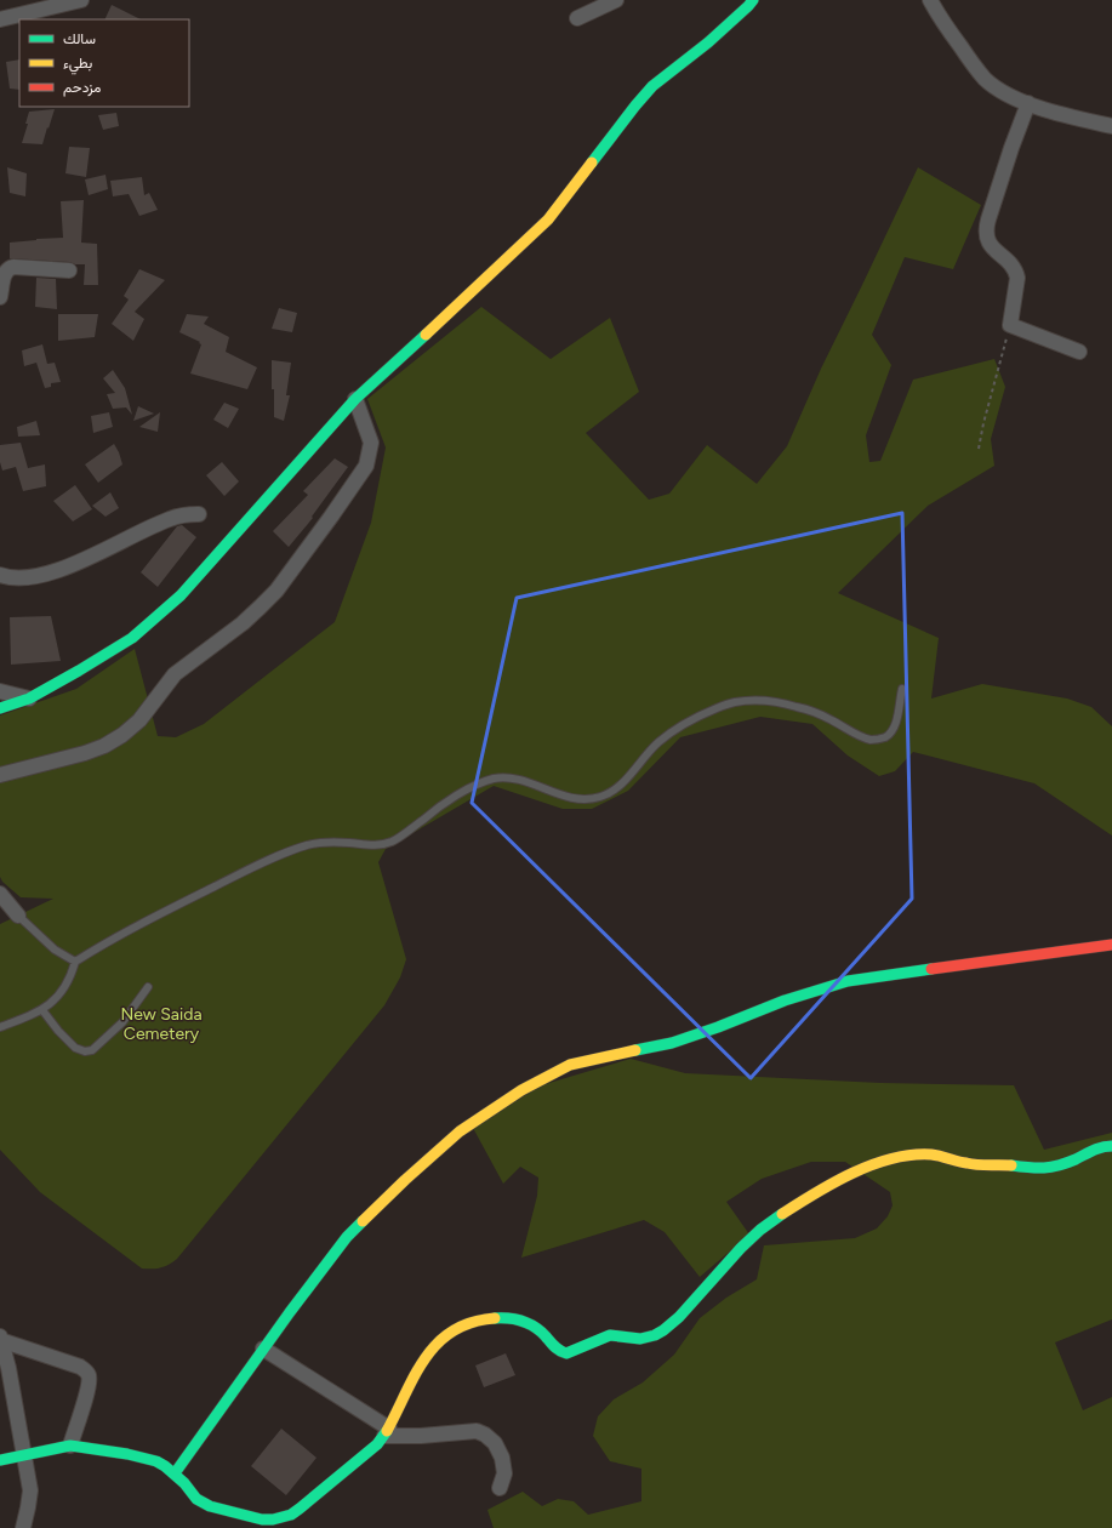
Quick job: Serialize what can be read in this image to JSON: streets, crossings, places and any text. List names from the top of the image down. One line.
{"parks":["New Saida Cemetery"],"legend":["سالك","بطيء","مزدحم"]}
